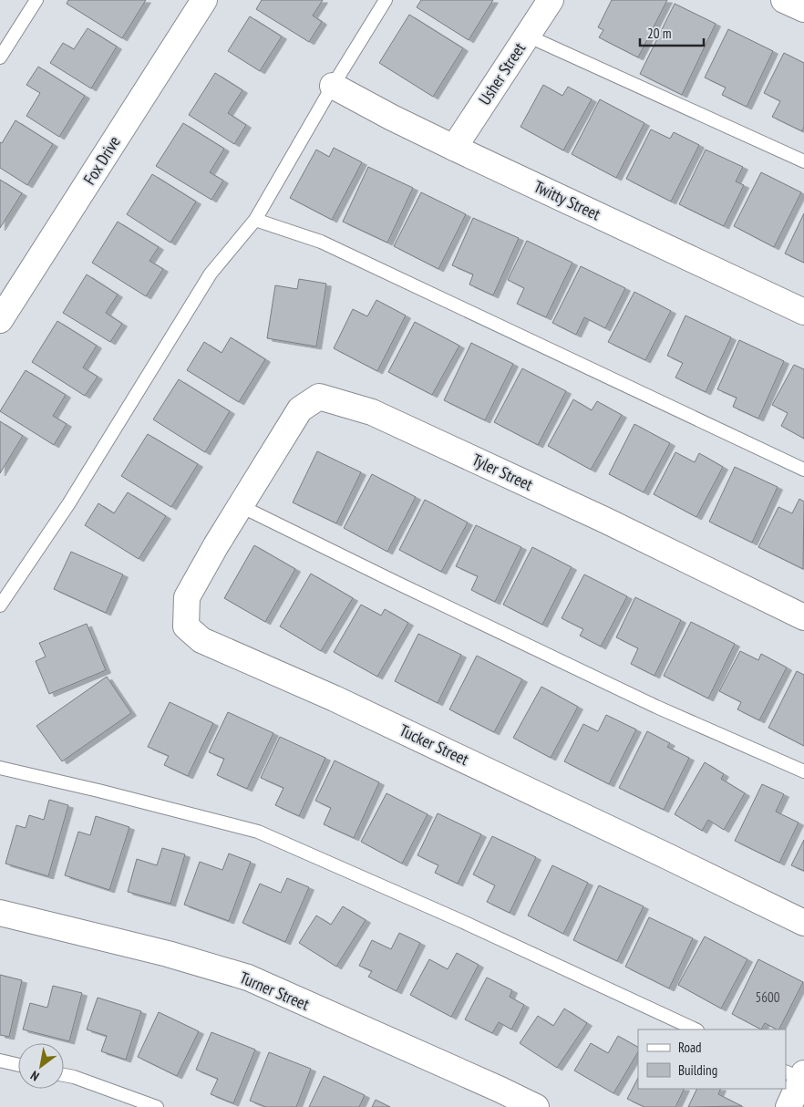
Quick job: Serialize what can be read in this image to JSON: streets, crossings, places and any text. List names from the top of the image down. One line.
{"streets":{"street":["Usher Street","Fox Drive","Twitty Street","Tyler Street","Tucker Street","Turner Street"]},"crossings":[["Usher Street","Twitty Street"],["Tyler Street","Tucker Street"]],"house_numbers":["5600"],"legend":["Road","Building"],"scale_bar":"20 m","north":"bottom left"}
